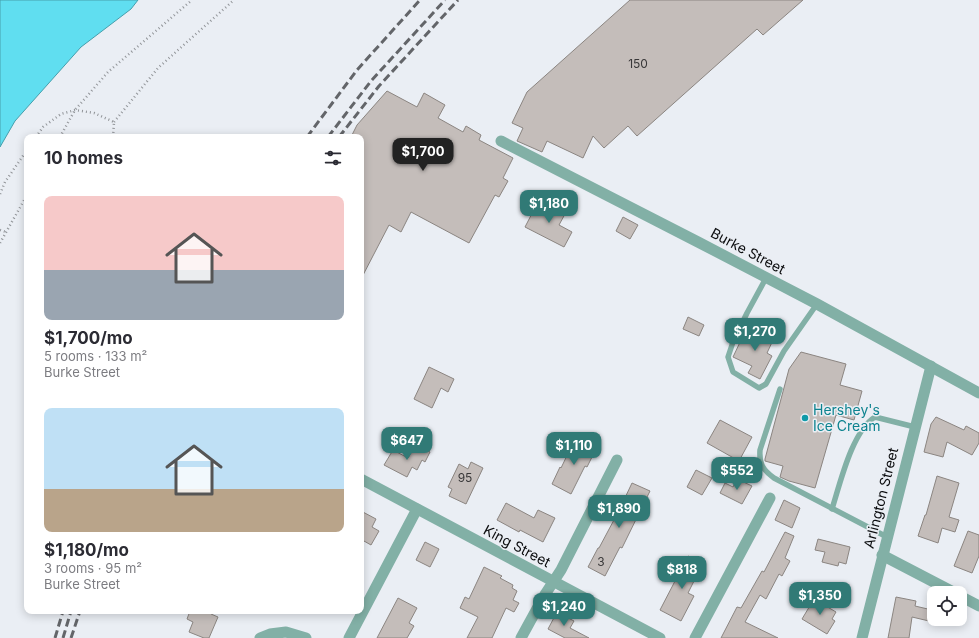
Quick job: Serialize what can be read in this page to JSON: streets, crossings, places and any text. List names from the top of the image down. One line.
{"streets":{"street":["Burke Street","Arlington Street","King Street"]},"crossings":[["Burke Street","Arlington Street"]],"places":["Hershey's Ice Cream"],"house_numbers":["150","95","3"],"page":{"heading":"10 homes","price":["$1,700","$1,180","$1,270","$647","$1,110","$552","$1,890","$818","$1,350","$1,240"],"list":[{"name":"$1,700/mo","note":"5 rooms · 133 m² · Burke Street"},{"name":"$1,180/mo","note":"3 rooms · 95 m² · Burke Street"}]}}
